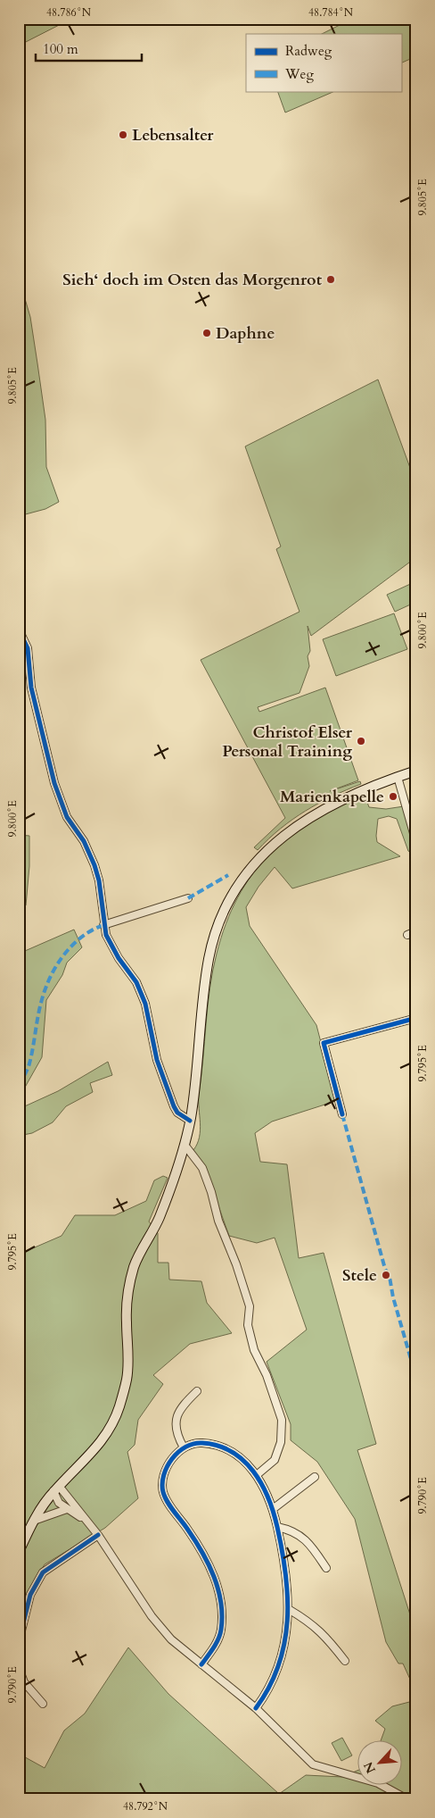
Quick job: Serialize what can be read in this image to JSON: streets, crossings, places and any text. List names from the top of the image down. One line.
{"places":["Lebensalter","Sieh‘ doch im Osten das Morgenrot","Daphne","Christof Elser Personal Training","Marienkapelle","Stele"],"legend":["Radweg","Weg"],"scale_bar":"100 m","north":"bottom left","coordinates":["48.786°N","48.784°N","9.805°E","9.800°E","9.795°E","9.790°E","48.792°N"]}
